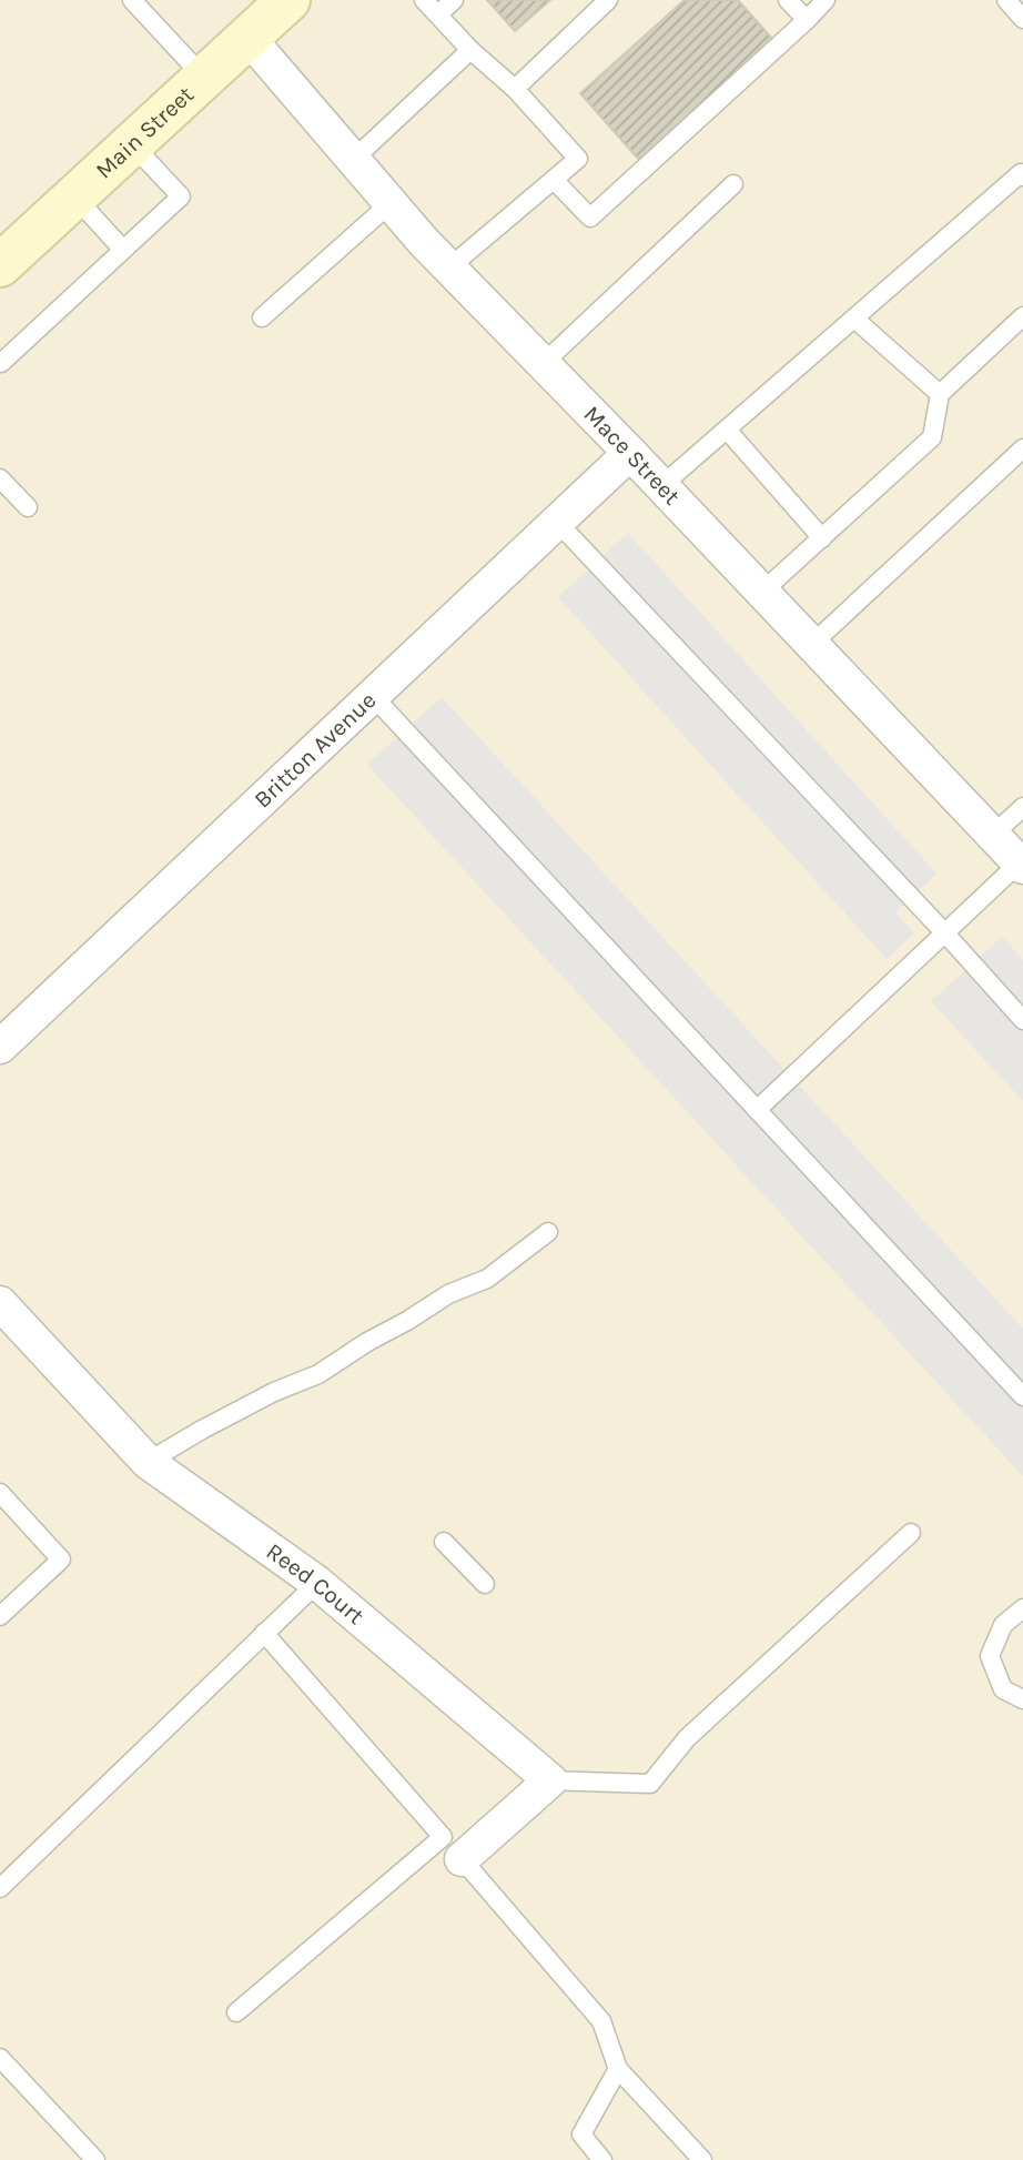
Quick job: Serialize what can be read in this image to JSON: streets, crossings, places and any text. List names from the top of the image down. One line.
{"streets":{"main road":["Main Street"],"street":["Mace Street","Britton Avenue","Reed Court"]},"crossings":[["Main Street","Mace Street"],["Mace Street","Britton Avenue"]]}
